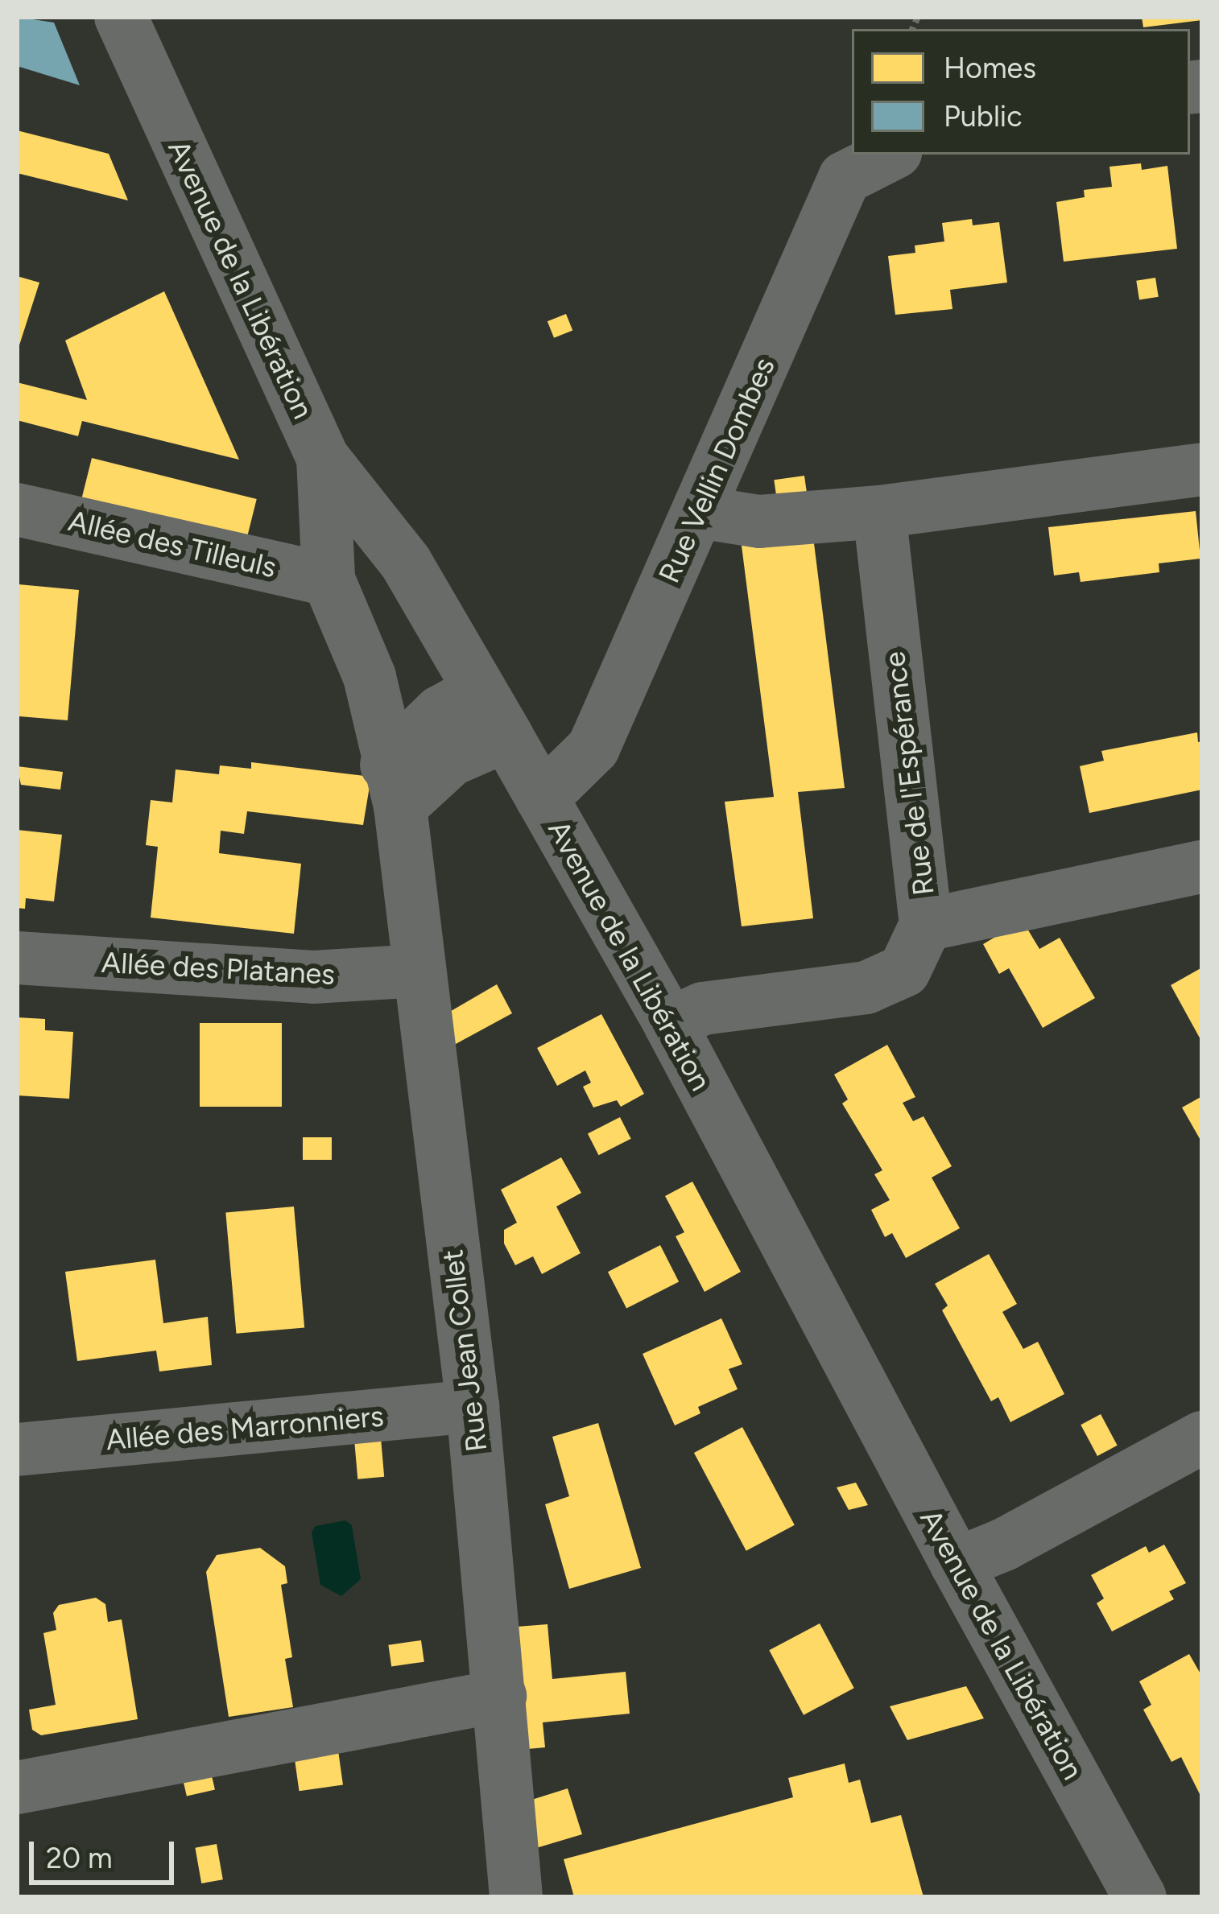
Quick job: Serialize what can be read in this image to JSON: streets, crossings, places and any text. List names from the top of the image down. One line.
{"streets":{"street":["Avenue de la Libération","Rue Vellin Dombes","Allée des Tilleuls","Rue de l'Espérance","Allée des Platanes","Rue Jean Collet","Allée des Marronniers"]},"crossings":[["Avenue de la Libération","Rue Vellin Dombes"],["Avenue de la Libération","Rue de l'Espérance"],["Avenue de la Libération","Rue Jean Collet"],["Allée des Tilleuls","Rue Jean Collet"],["Allée des Platanes","Rue Jean Collet"],["Rue Jean Collet","Allée des Marronniers"]],"legend":["Homes","Public"],"scale_bar":"20 m"}
